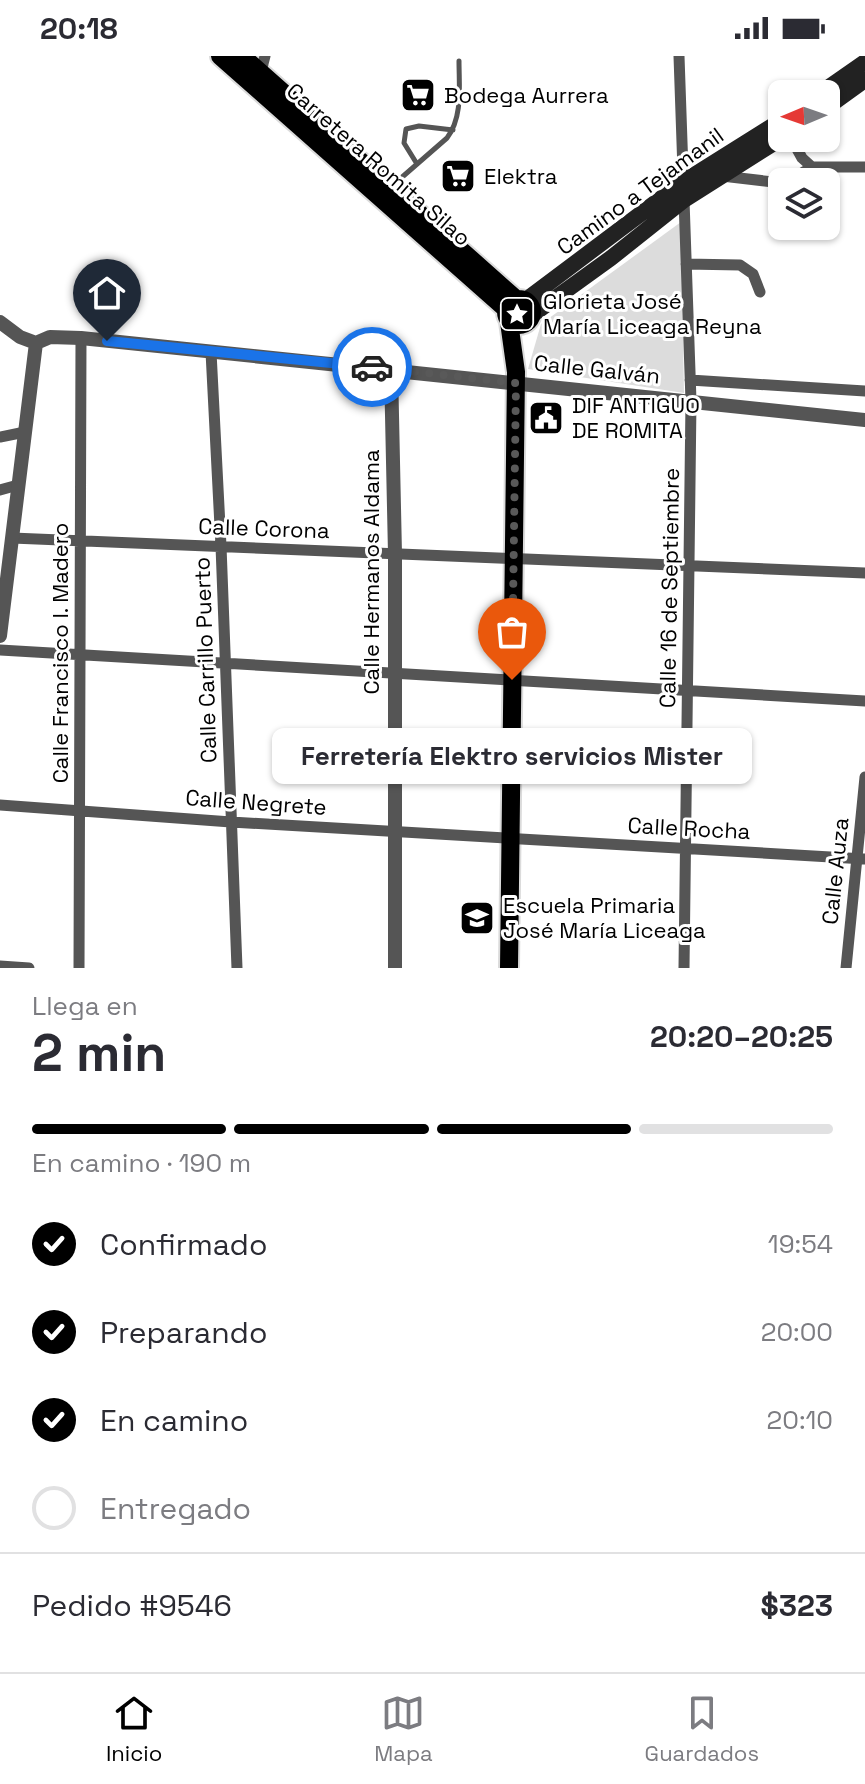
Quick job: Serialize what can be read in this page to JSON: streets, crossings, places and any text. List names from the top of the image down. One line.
{"streets":{"main road":["Carretera Romita Silao","Camino a Tejamanil"],"street":["Calle Galván","Calle Corona","Calle Hermanos Aldama","Calle 16 de Septiembre","Calle Francisco I. Madero","Calle Carrillo Puerto","Calle Negrete","Calle Rocha","Calle Auza"]},"crossings":[["Carretera Romita Silao","Camino a Tejamanil"],["Camino a Tejamanil","Calle 16 de Septiembre"],["Calle Galván","Calle Hermanos Aldama"],["Calle Galván","Calle 16 de Septiembre"],["Calle Galván","Calle Francisco I. Madero"],["Calle Galván","Calle Carrillo Puerto"],["Calle Corona","Calle Hermanos Aldama"],["Calle Corona","Calle 16 de Septiembre"],["Calle Corona","Calle Francisco I. Madero"],["Calle Corona","Calle Carrillo Puerto"],["Calle Hermanos Aldama","Calle Negrete"],["Calle 16 de Septiembre","Calle Rocha"],["Calle Francisco I. Madero","Calle Negrete"],["Calle Carrillo Puerto","Calle Negrete"],["Calle Negrete","Calle Rocha"],["Calle Rocha","Calle Auza"]],"places":{"supermarket":["Bodega Aurrera","Elektra"],"place":["Glorieta José María Liceaga Reyna"],"public building":["DIF ANTIGUO DE ROMITA"],"other":["Ferretería Elektro servicios Mister"],"school or university":["Escuela Primaria José María Liceaga"]},"north":"left","page":{"status":"20:18","bubble":"Ferretería Elektro servicios Mister","heading":["2 min","Llega en","20:20–20:25"],"panel":["Pedido #9546","$323"],"bar":"En camino · 190 m","list":[["Confirmado","19:54"],["Preparando","20:00"],["En camino","20:10"],"Entregado"],"tabs":["Inicio","Mapa","Guardados"]}}
